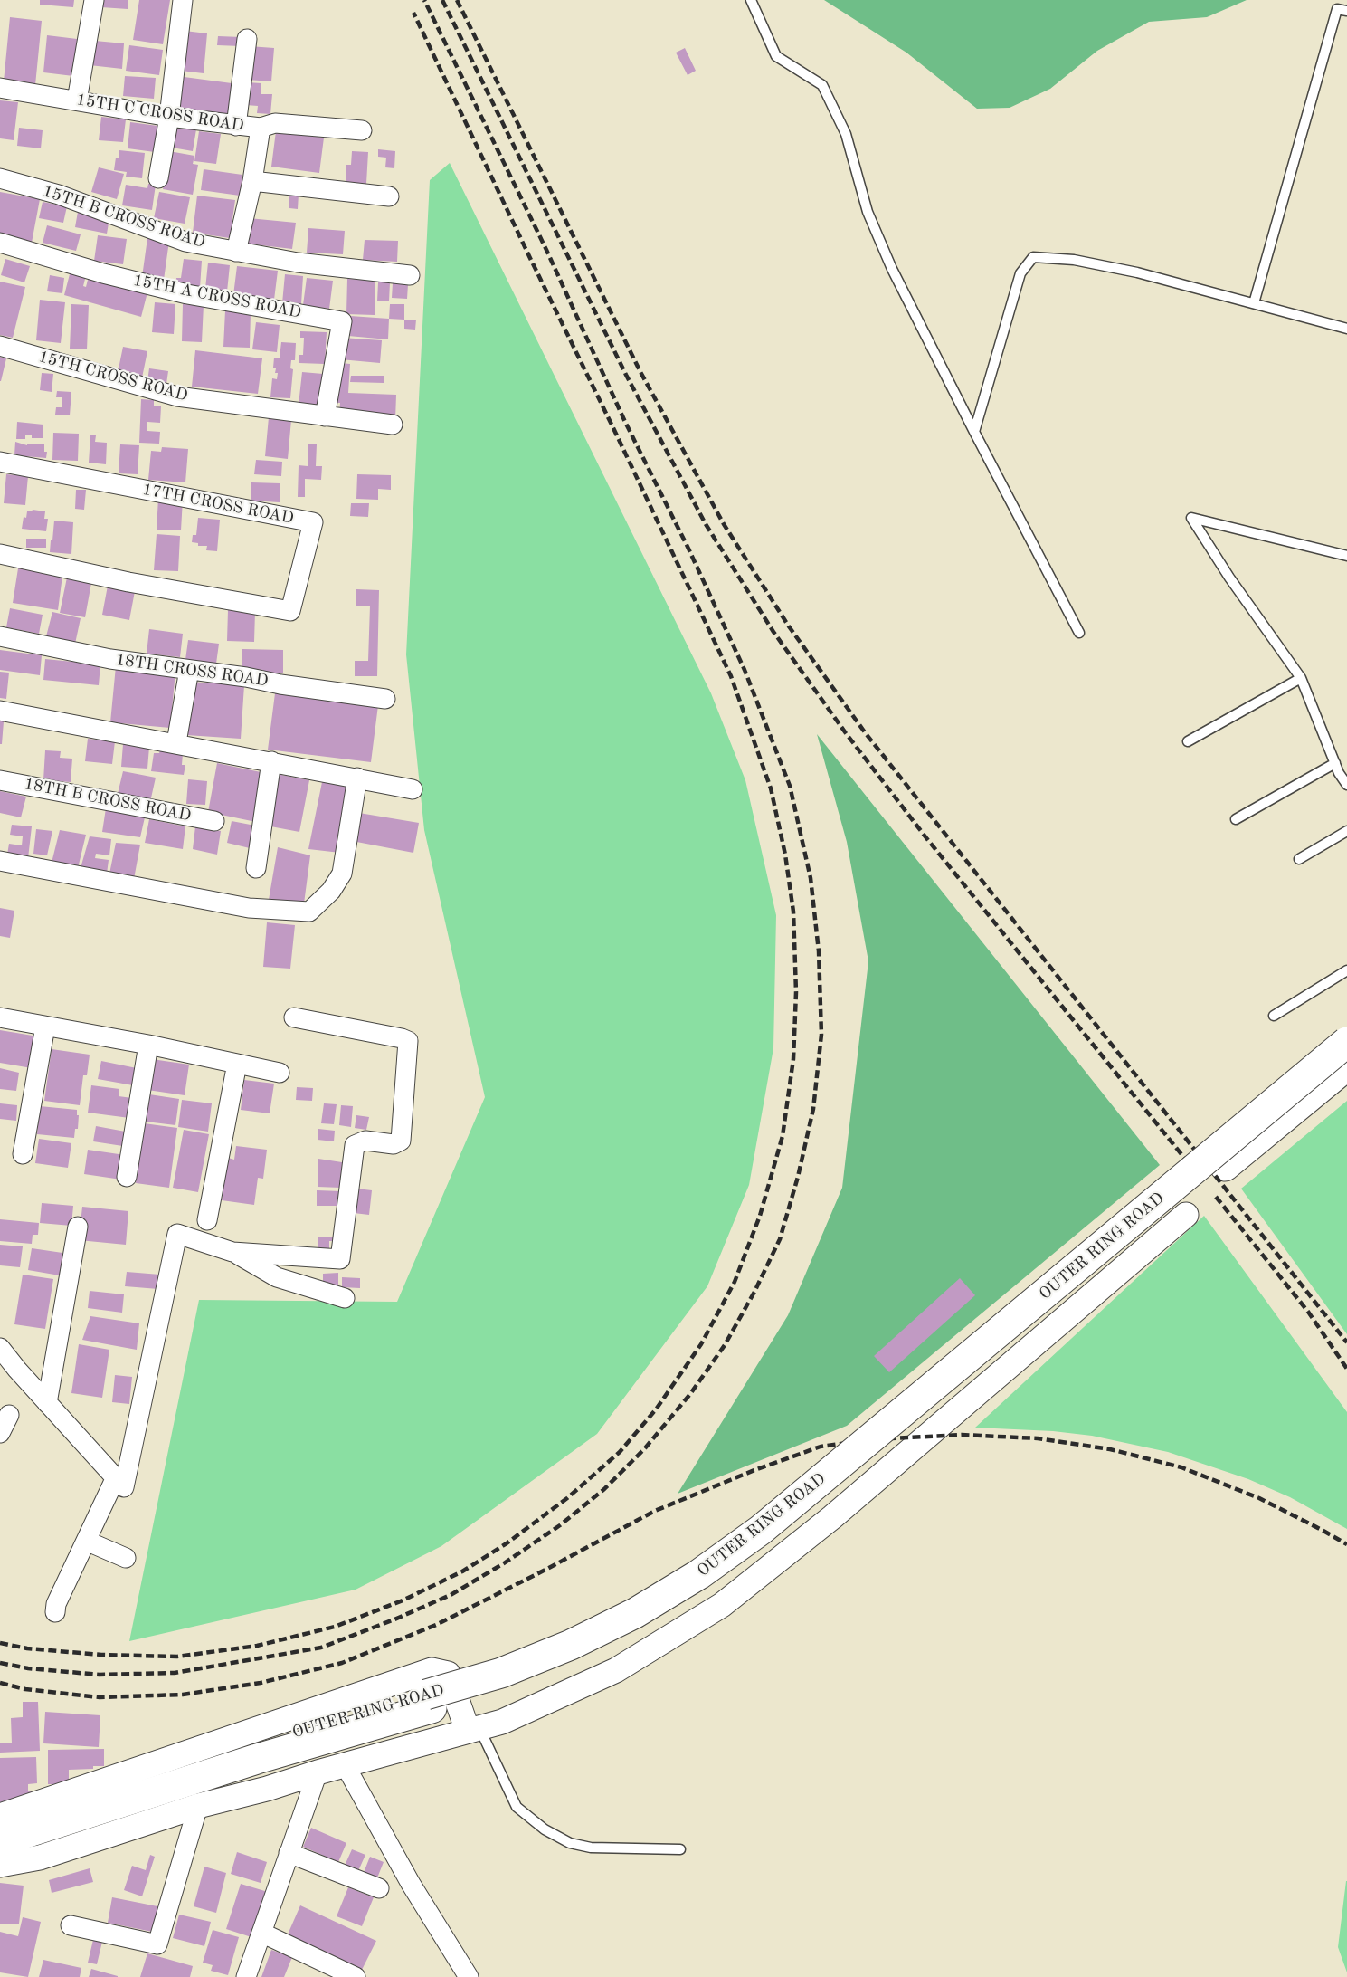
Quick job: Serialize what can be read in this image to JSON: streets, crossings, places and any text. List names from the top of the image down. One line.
{"streets":{"highway":["OUTER RING ROAD"],"street":["15TH C CROSS ROAD","15TH B CROSS ROAD","15TH A CROSS ROAD","15TH CROSS ROAD","17TH CROSS ROAD","18TH CROSS ROAD","18TH B CROSS ROAD"]},"crossings":[["15TH C CROSS ROAD","15TH B CROSS ROAD"],["15TH A CROSS ROAD","15TH CROSS ROAD"]]}
